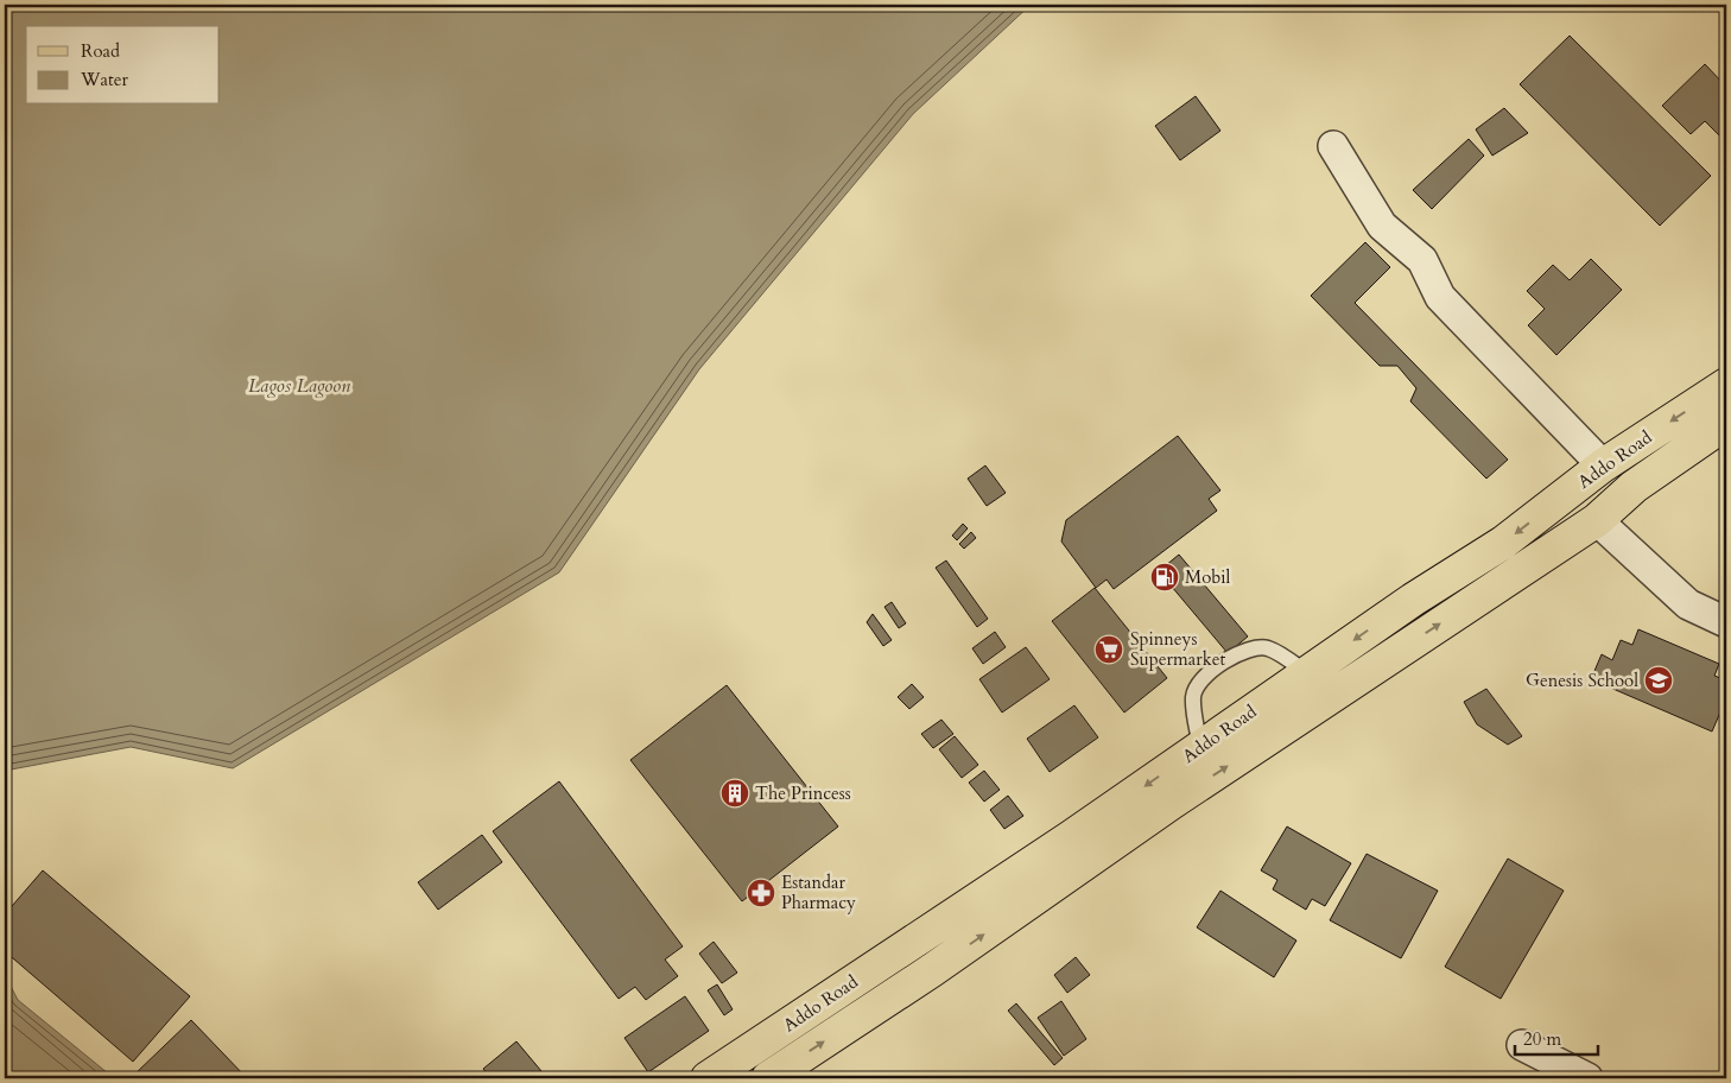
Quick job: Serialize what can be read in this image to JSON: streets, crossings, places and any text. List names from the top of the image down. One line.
{"streets":{"main road":["Addo Road"]},"water":["Lagos Lagoon"],"places":{"fuel station":["Mobil"],"supermarket":["Spinneys Supermarket"],"school or university":["Genesis School"],"building":["The Princess"],"pharmacy":["Estandar Pharmacy"]},"legend":["Road","Water"],"scale_bar":"20 m"}
